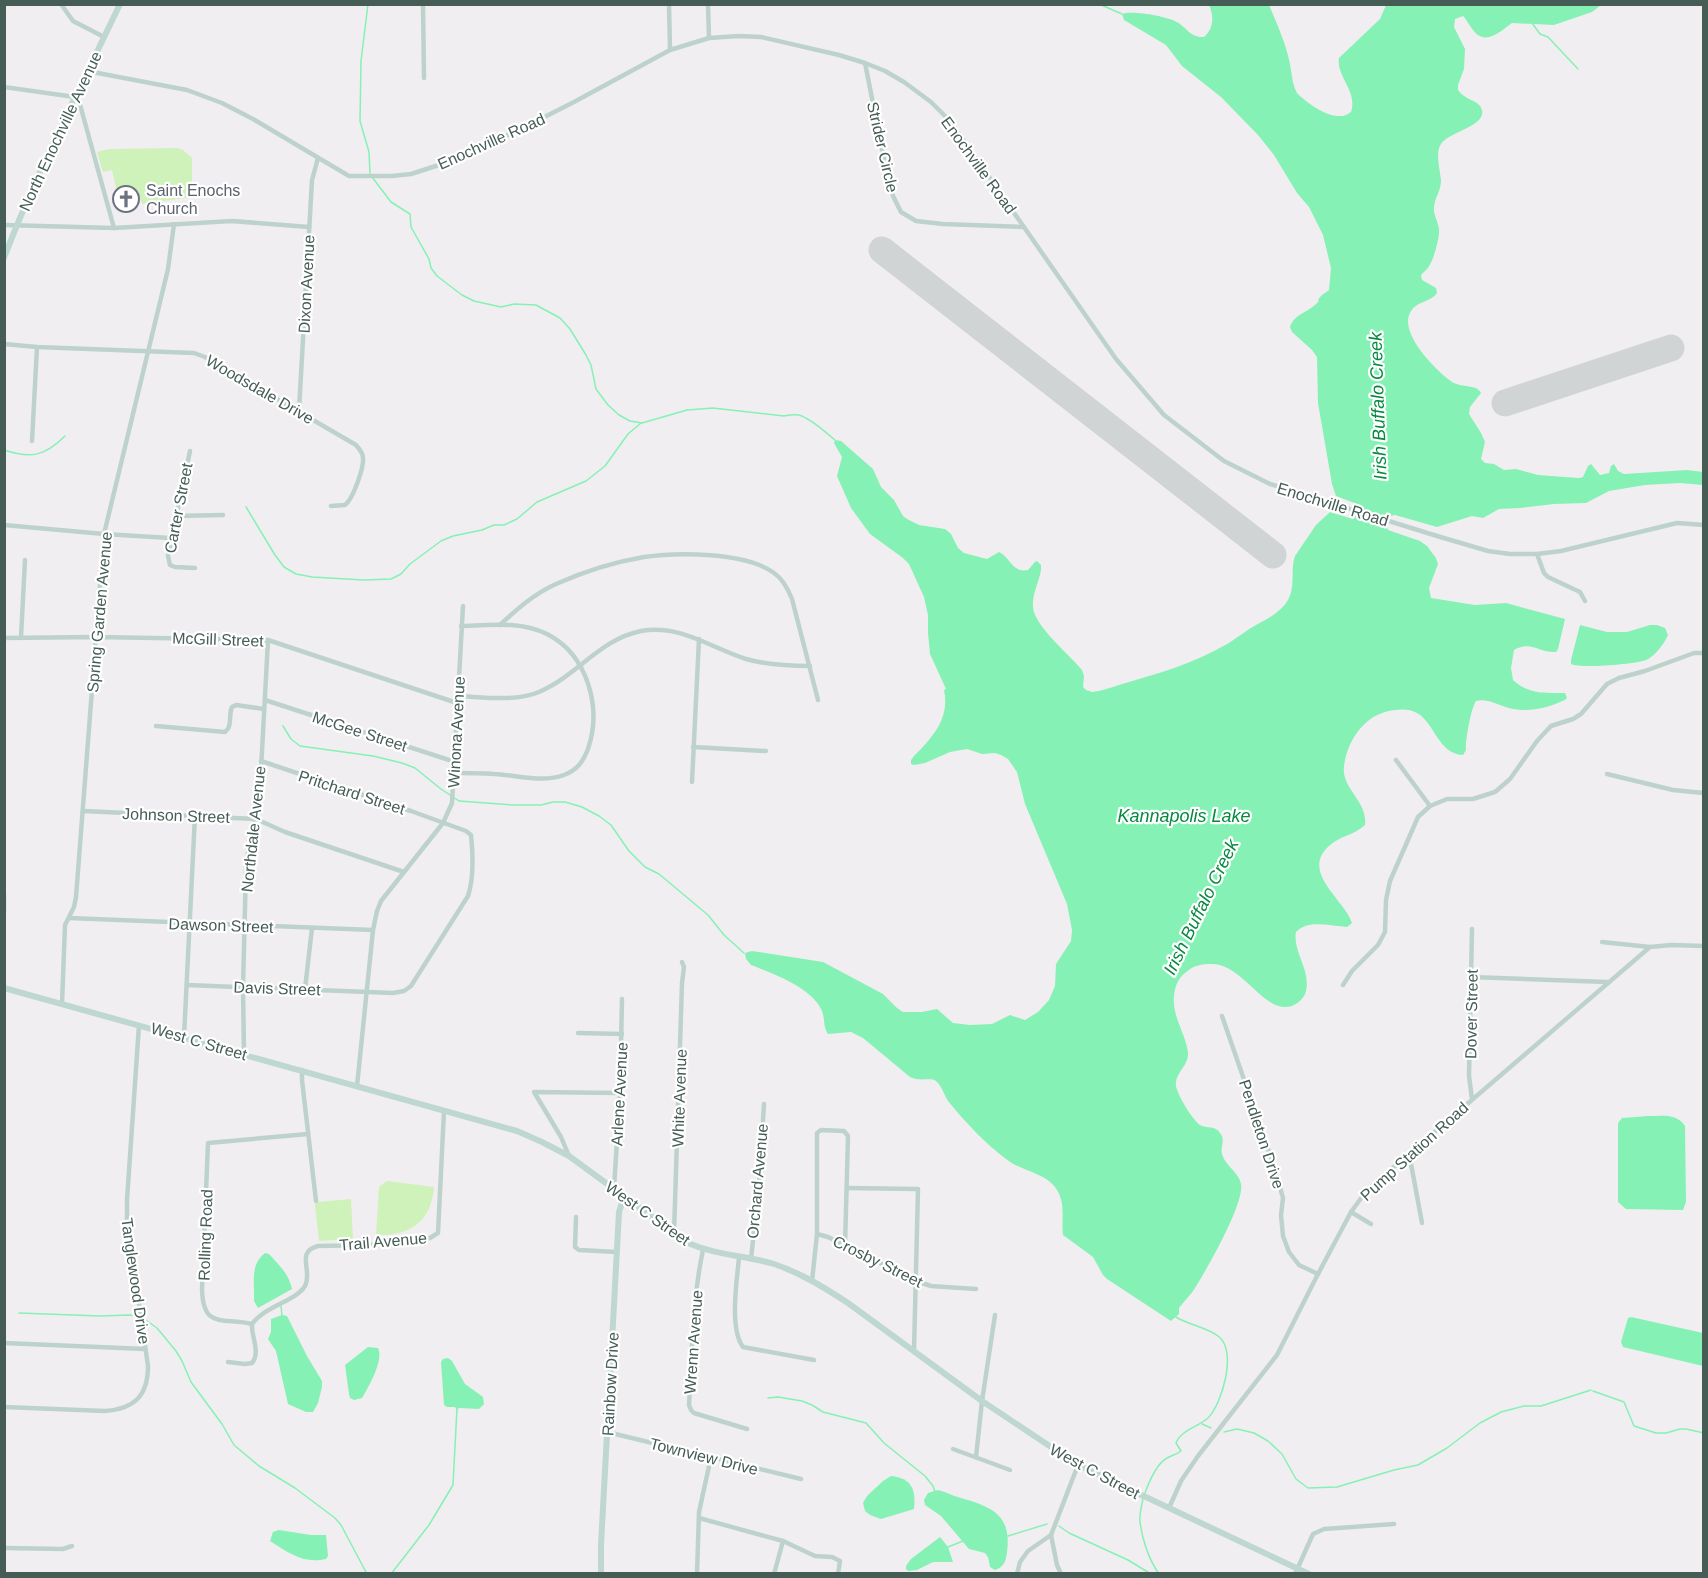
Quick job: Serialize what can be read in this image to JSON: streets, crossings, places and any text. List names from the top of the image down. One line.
{"streets":{"main road":["North Enochville Avenue","West C Street","Rainbow Drive"],"street":["Enochville Road","Strider Circle","Dixon Avenue","Woodsdale Drive","Carter Street","Spring Garden Avenue","McGill Street","McGee Street","Winona Avenue","Pritchard Street","Johnson Street","Northdale Avenue","Dawson Street","Davis Street","Dover Street","Arlene Avenue","White Avenue","Pendleton Drive","Pump Station Road","Orchard Avenue","Rolling Road","Trail Avenue","Crosby Street","Tanglewood Drive","Wrenn Avenue","Townview Drive"]},"crossings":[["North Enochville Avenue","Enochville Road"],["Enochville Road","Strider Circle"],["Enochville Road","Dixon Avenue"],["Dixon Avenue","Woodsdale Drive"],["Woodsdale Drive","Spring Garden Avenue"],["Spring Garden Avenue","McGill Street"],["Spring Garden Avenue","Johnson Street"],["Spring Garden Avenue","Dawson Street"],["Spring Garden Avenue","West C Street"],["McGill Street","Winona Avenue"],["McGill Street","Northdale Avenue"],["McGee Street","Winona Avenue"],["McGee Street","Northdale Avenue"],["Winona Avenue","Pritchard Street"],["Winona Avenue","Johnson Street"],["Winona Avenue","Dawson Street"],["Winona Avenue","Davis Street"],["Winona Avenue","West C Street"],["Pritchard Street","Northdale Avenue"],["Pritchard Street","Davis Street"],["Johnson Street","Northdale Avenue"],["Northdale Avenue","Dawson Street"],["Northdale Avenue","Davis Street"],["Northdale Avenue","West C Street"],["Dover Street","Pump Station Road"],["West C Street","Arlene Avenue"],["West C Street","White Avenue"],["West C Street","Pump Station Road"],["West C Street","Orchard Avenue"],["West C Street","Trail Avenue"],["West C Street","Tanglewood Drive"],["West C Street","Wrenn Avenue"],["West C Street","Rainbow Drive"],["Pendleton Drive","Pump Station Road"],["Rolling Road","Trail Avenue"],["Rainbow Drive","Townview Drive"]],"water":["Irish Buffalo Creek","Kannapolis Lake"],"places":{"church":["Saint Enochs Church"]}}
